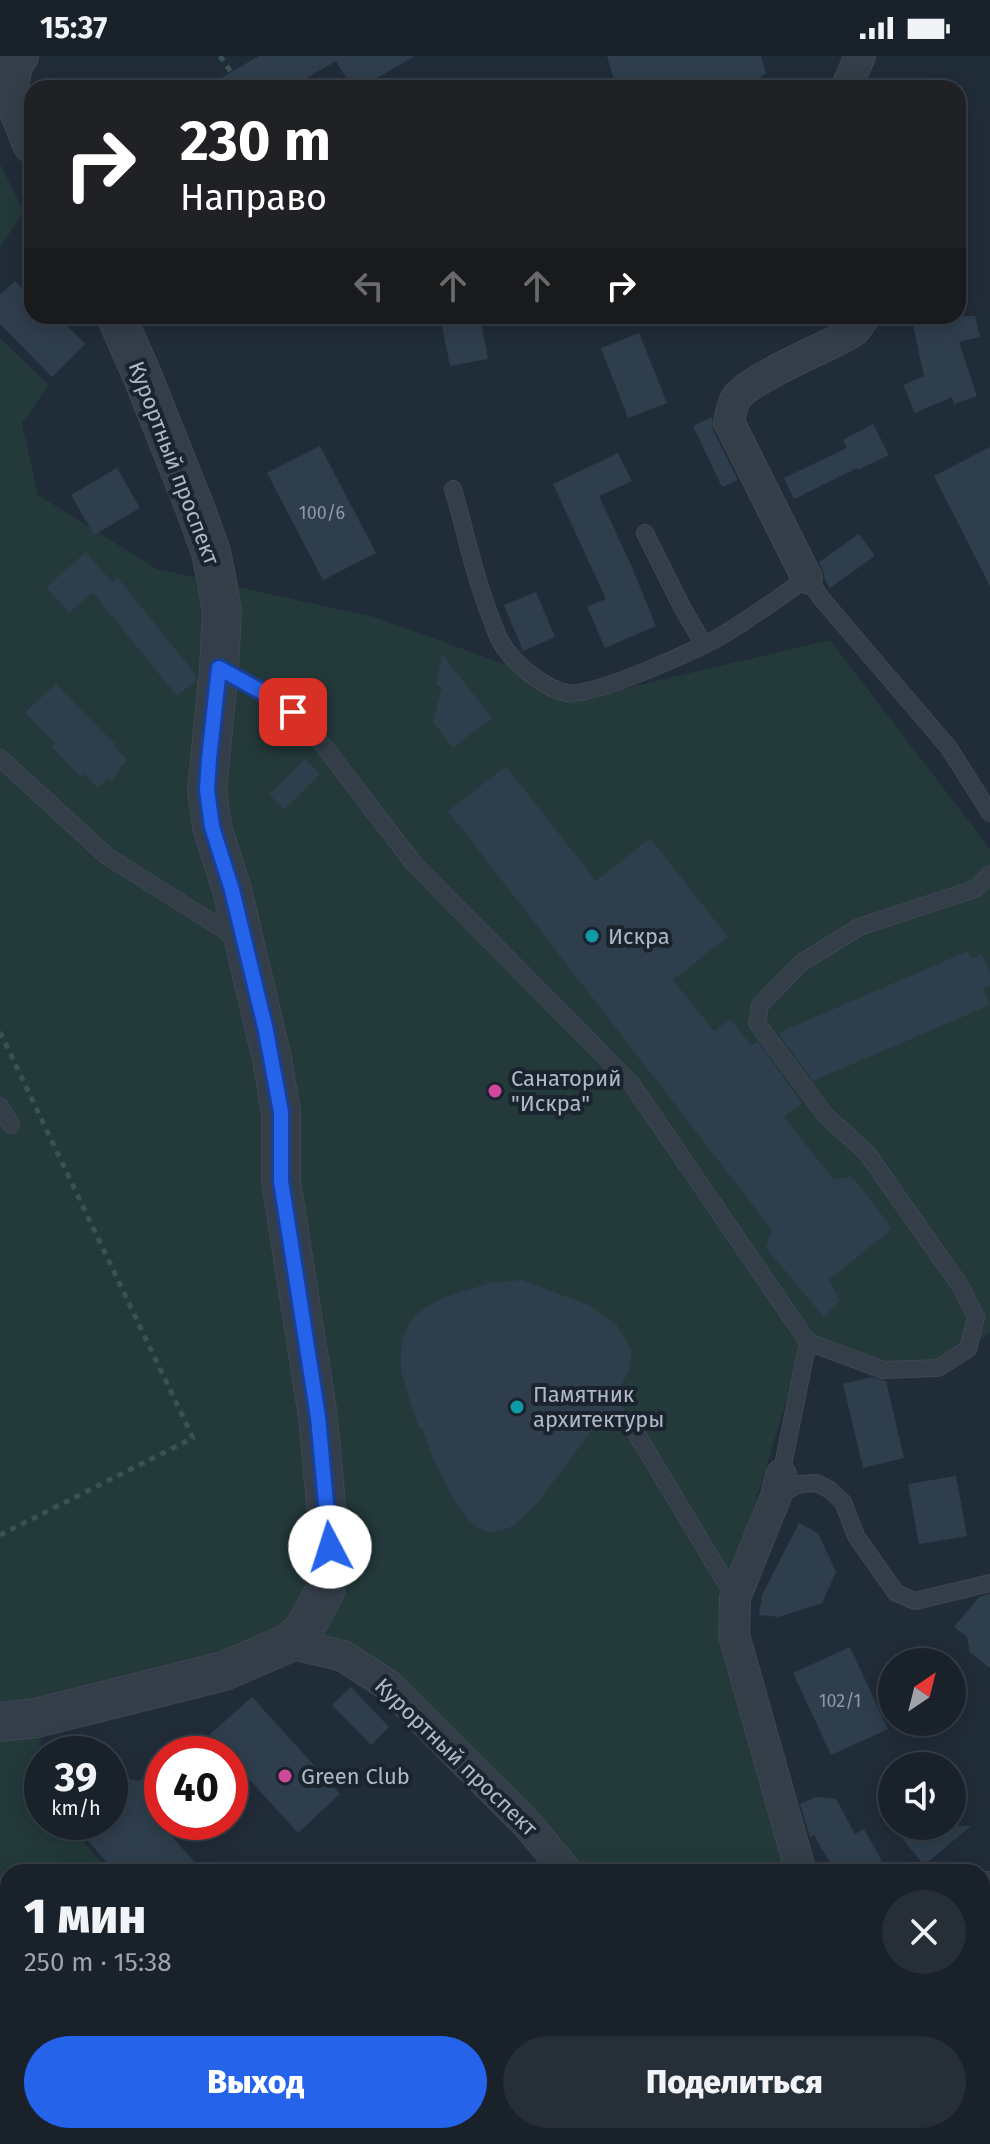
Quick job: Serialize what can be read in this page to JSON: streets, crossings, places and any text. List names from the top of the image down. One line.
{"streets":{"street":["Курортный проспект"]},"places":["Искра","Санаторий \"Искра\"","Памятник архитектуры","Green Club"],"house_numbers":["100/6","102/1"],"north":"top right","page":{"status":"15:37","turn":["230 m","Направо"],"speed":"39 km/h","limit":"40","heading":["1 мин","250 m · 15:38"],"buttons":["Выход","Поделиться"]}}
